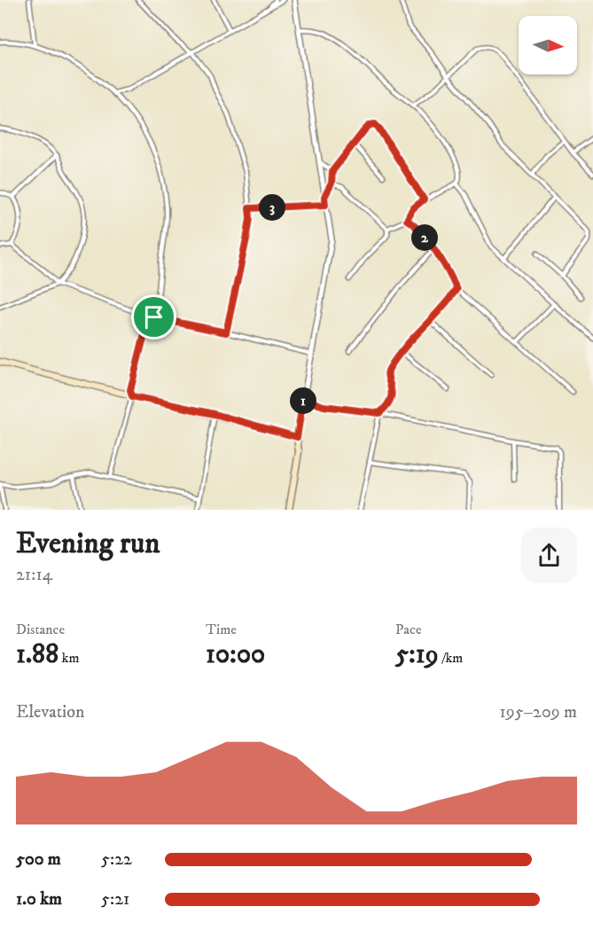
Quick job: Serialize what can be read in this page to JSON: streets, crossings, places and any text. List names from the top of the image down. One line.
{"north":"right","page":{"pins":["3","2","1"],"heading":["Evening run","21:14"],"stats":[["Distance","1.88 km"],["Time","10:00"],["Pace","5:19 /km"]],"chart":["Elevation","195–209 m"],"list":[{"name":"500 m","note":"5:22"},{"name":"1.0 km","note":"5:21"}]}}
